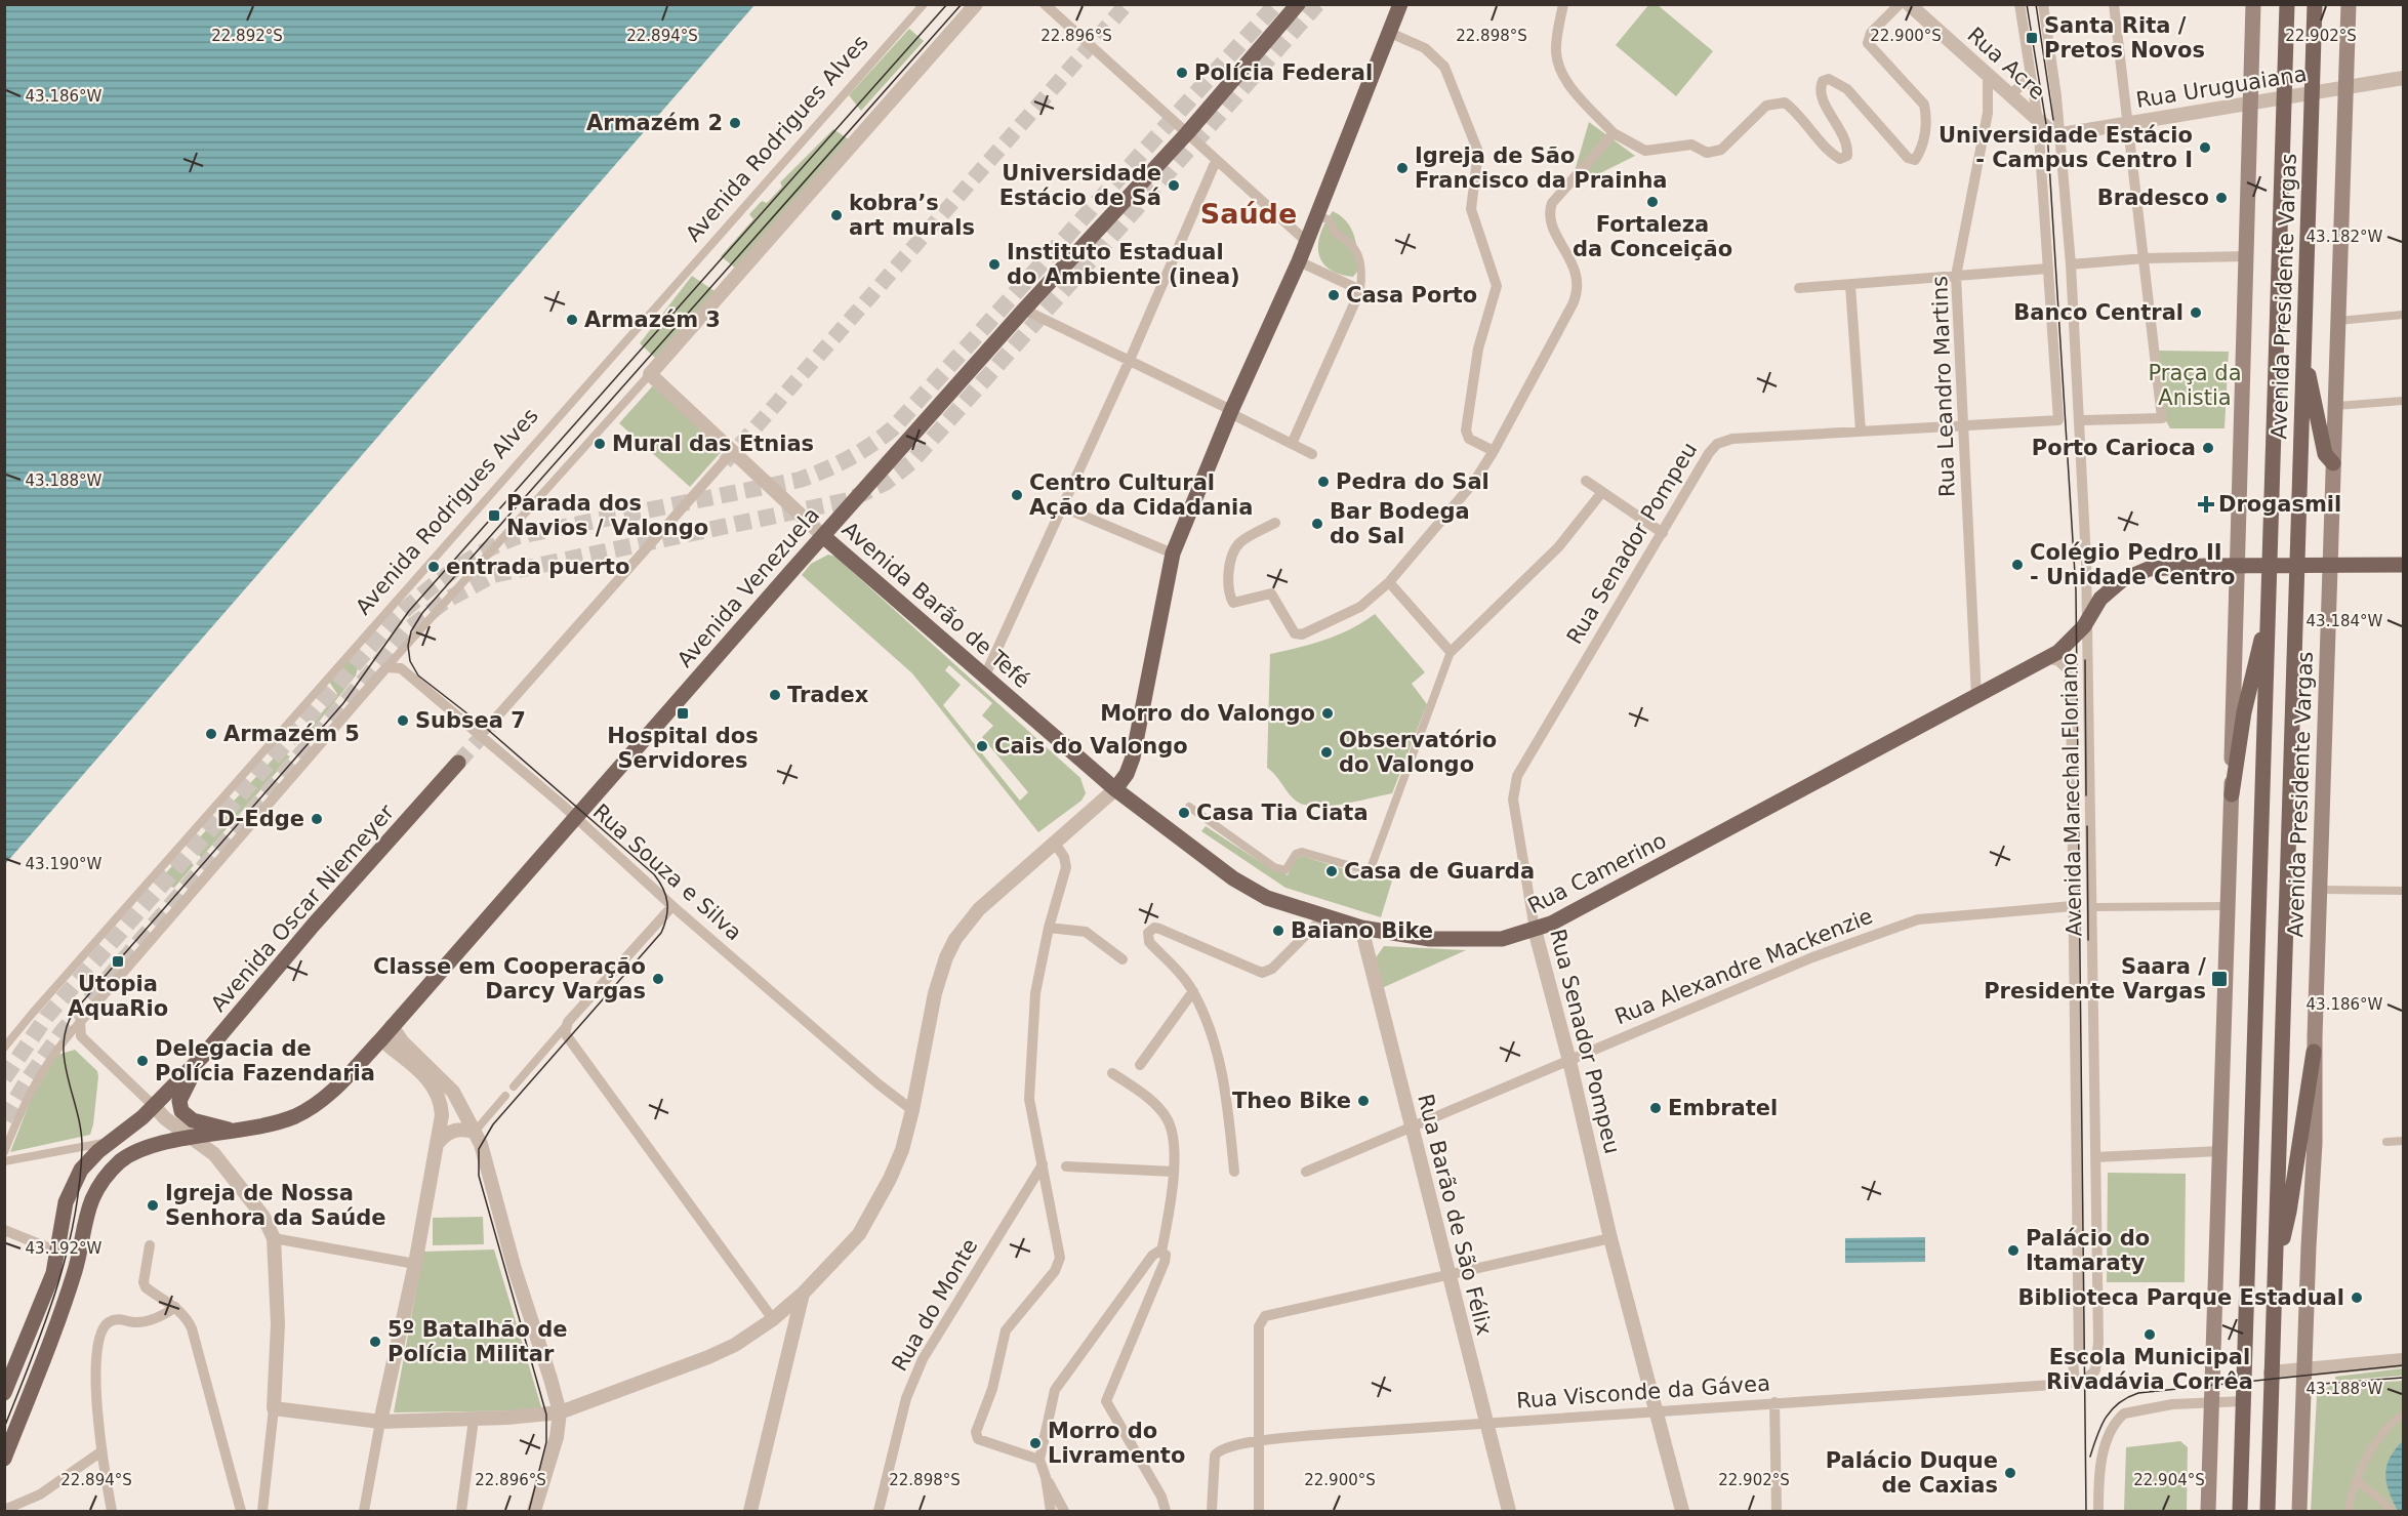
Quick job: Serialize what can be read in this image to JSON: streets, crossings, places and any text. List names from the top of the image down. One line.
{"streets":{"main road":["Avenida Presidente Vargas","Avenida Venezuela","Avenida Barão de Tefé","Rua Camerino","Avenida Oscar Niemeyer"],"street":["Rua Acre","Rua Uruguaiana","Avenida Rodrigues Alves","Rua Leandro Martins","Rua Senador Pompeu","Avenida Marechal Floriano","Rua Souza e Silva","Rua Alexandre Mackenzie","Rua Barão de São Félix","Rua do Monte","Rua Visconde da Gávea"]},"crossings":[["Rua Acre","Rua Uruguaiana"],["Rua Acre","Rua Leandro Martins"],["Rua Acre","Avenida Marechal Floriano"],["Rua Uruguaiana","Avenida Presidente Vargas"],["Rua Uruguaiana","Avenida Marechal Floriano"],["Avenida Presidente Vargas","Rua Camerino"],["Rua Leandro Martins","Avenida Marechal Floriano"],["Rua Leandro Martins","Rua Camerino"],["Rua Senador Pompeu","Rua Camerino"],["Rua Senador Pompeu","Rua Alexandre Mackenzie"],["Rua Senador Pompeu","Rua Visconde da Gávea"],["Avenida Venezuela","Avenida Barão de Tefé"],["Avenida Venezuela","Rua Souza e Silva"],["Avenida Barão de Tefé","Rua Camerino"],["Avenida Marechal Floriano","Rua Camerino"],["Avenida Marechal Floriano","Rua Alexandre Mackenzie"],["Avenida Marechal Floriano","Rua Visconde da Gávea"],["Rua Camerino","Rua Barão de São Félix"],["Rua Alexandre Mackenzie","Rua Barão de São Félix"],["Rua Barão de São Félix","Rua Visconde da Gávea"]],"districts":["Saúde"],"parks":["Praça da Anistia"],"places":{"transit":["Santa Rita / Pretos Novos","Parada dos Navios / Valongo","Hospital dos Servidores","Utopia AquaRio","Saara / Presidente Vargas"],"other":["Polícia Federal","Armazém 2","Universidade Estácio - Campus Centro I","Igreja de São Francisco da Prainha","Universidade Estácio de Sá","Bradesco","Fortaleza da Conceição","kobra’s art murals","Instituto Estadual do Ambiente (inea)","Casa Porto","Banco Central","Armazém 3","Mural das Etnias","Porto Carioca","Pedra do Sal","Centro Cultural Ação da Cidadania","Bar Bodega do Sal","Colégio Pedro II - Unidade Centro","entrada puerto","Tradex","Morro do Valongo","Subsea 7","Armazém 5","Cais do Valongo","Observatório do Valongo","Casa Tia Ciata","D-Edge","Casa de Guarda","Baiano Bike","Classe em Cooperação Darcy Vargas","Delegacia de Polícia Fazendaria","Theo Bike","Embratel","Igreja de Nossa Senhora da Saúde","Palácio do Itamaraty","Biblioteca Parque Estadual","Escola Municipal Rivadávia Corrêa","5º Batalhão de Polícia Militar","Morro do Livramento","Palácio Duque de Caxias"],"health":["Drogasmil"]},"coordinates":["22.892°S","22.894°S","22.896°S","22.898°S","22.900°S","22.902°S","43.186°W","43.182°W","43.188°W","43.184°W","43.190°W","43.192°W","22.904°S"]}
